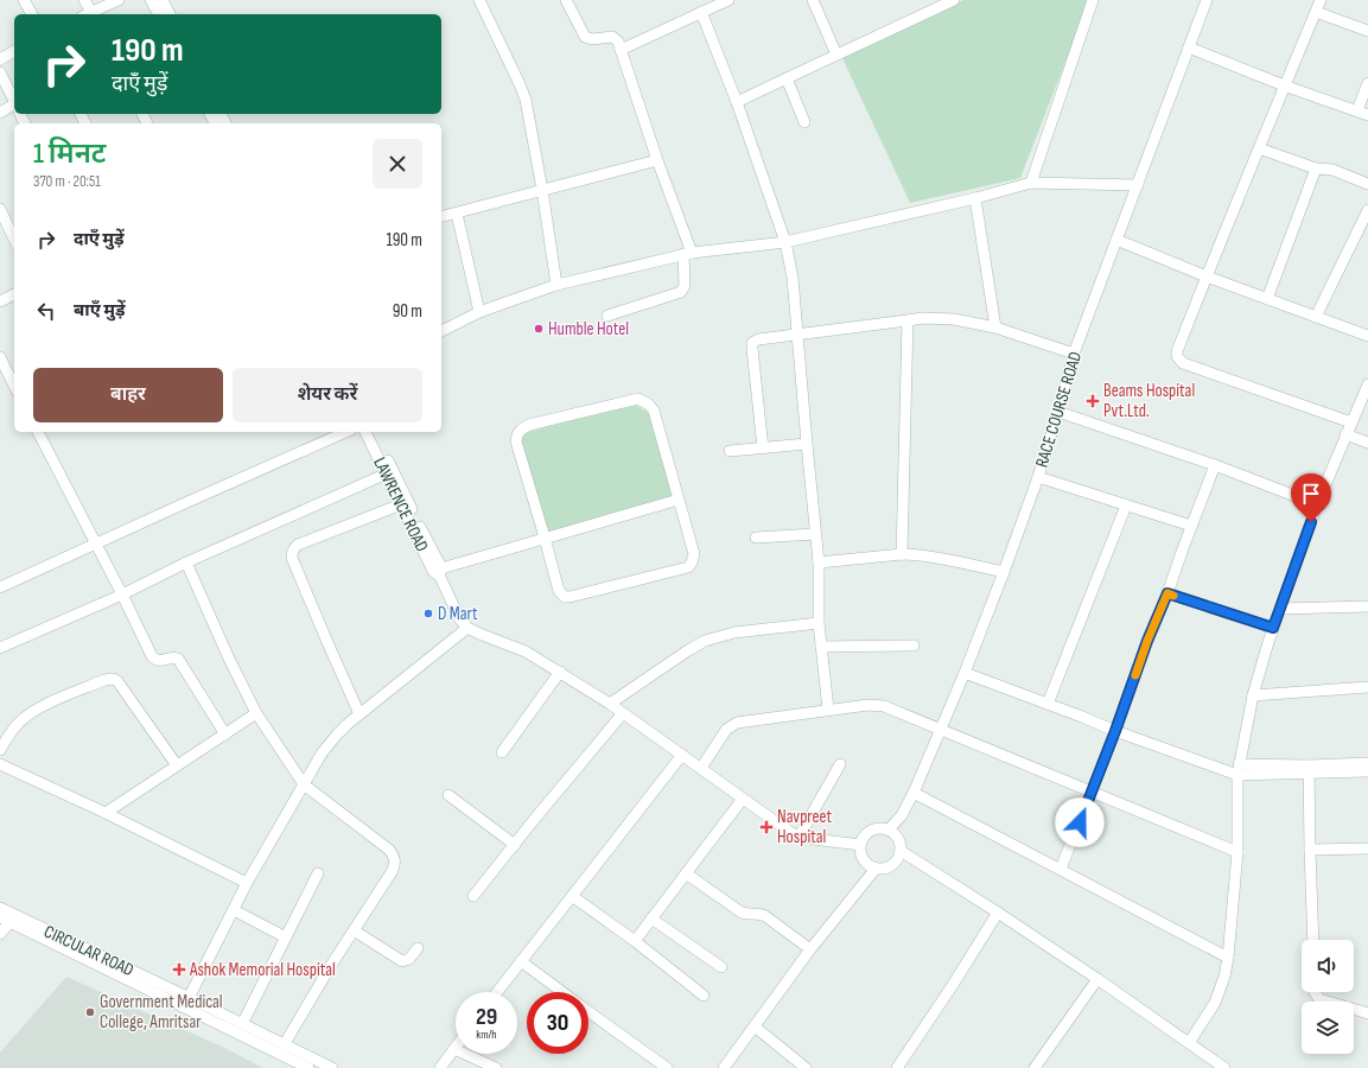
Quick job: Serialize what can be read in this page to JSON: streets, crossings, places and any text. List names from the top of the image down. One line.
{"streets":{"street":["RACE COURSE ROAD","LAWRENCE ROAD","CIRCULAR ROAD"]},"places":{"other":["Humble Hotel","D Mart","Government Medical College, Amritsar"],"health":["Beams Hospital Pvt.Ltd.","Navpreet Hospital","Ashok Memorial Hospital"]},"page":{"turn":["190 m","दाएँ मुड़ें"],"heading":["1 मिनट","370 m · 20:51"],"list":[{"name":"दाएँ मुड़ें","value":"190 m"},{"name":"बाएँ मुड़ें","value":"90 m"}],"buttons":["बाहर","शेयर करें"],"speed":"29 km/h","limit":"30"}}
